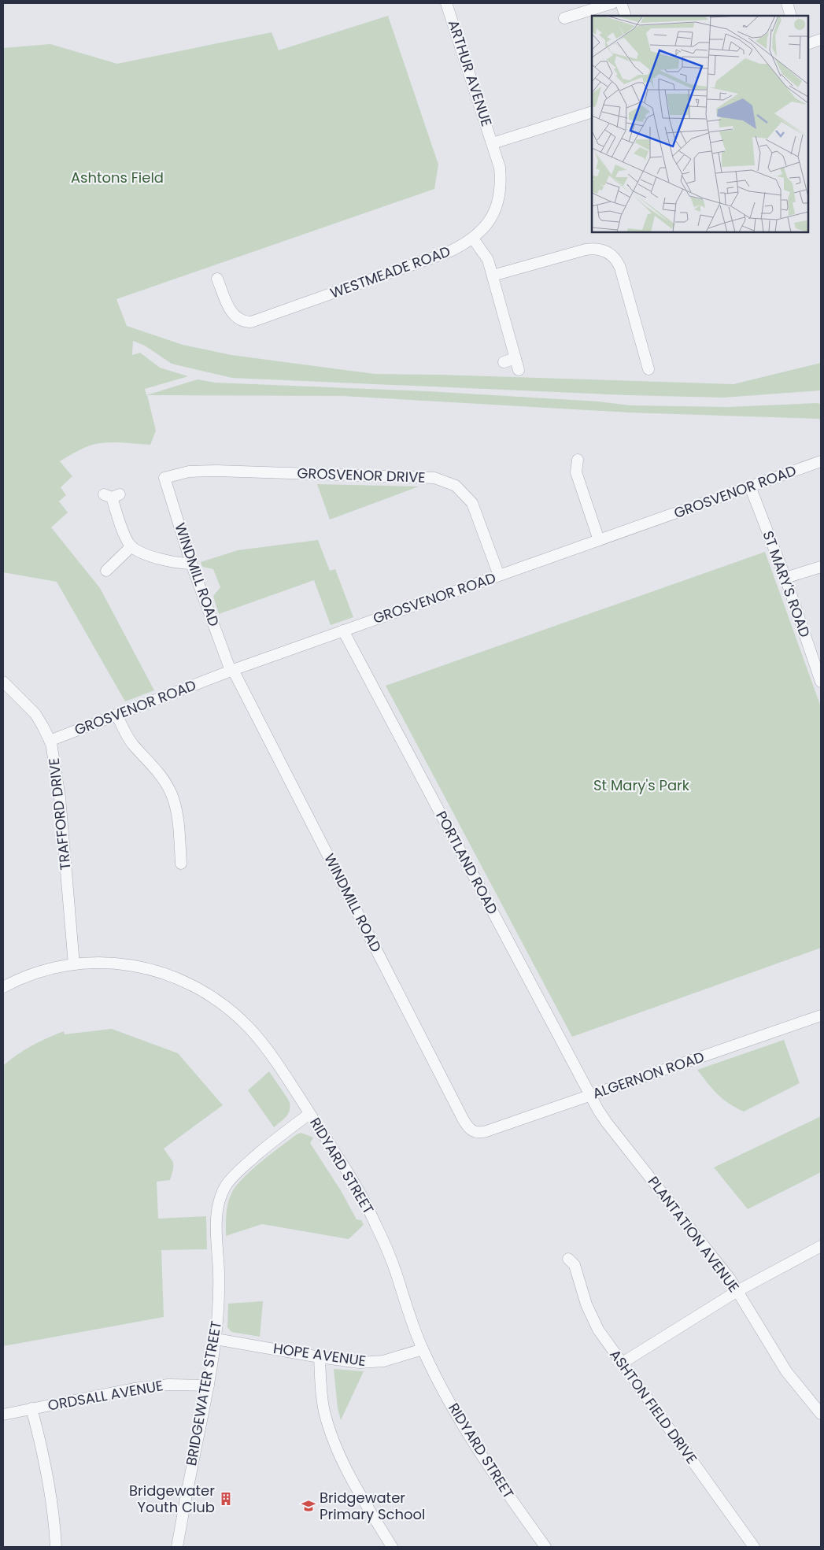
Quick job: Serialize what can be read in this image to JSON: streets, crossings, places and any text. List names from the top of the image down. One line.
{"streets":{"street":["ARTHUR AVENUE","WESTMEADE ROAD","GROSVENOR DRIVE","GROSVENOR ROAD","WINDMILL ROAD","ST MARY'S ROAD","TRAFFORD DRIVE","PORTLAND ROAD","ALGERNON ROAD","RIDYARD STREET","PLANTATION AVENUE","HOPE AVENUE","BRIDGEWATER STREET","ORDSALL AVENUE","ASHTON FIELD DRIVE"]},"crossings":[["ARTHUR AVENUE","WESTMEADE ROAD"],["GROSVENOR DRIVE","GROSVENOR ROAD"],["GROSVENOR DRIVE","WINDMILL ROAD"],["GROSVENOR ROAD","WINDMILL ROAD"],["GROSVENOR ROAD","ST MARY'S ROAD"],["GROSVENOR ROAD","TRAFFORD DRIVE"],["GROSVENOR ROAD","PORTLAND ROAD"],["WINDMILL ROAD","ALGERNON ROAD"],["TRAFFORD DRIVE","RIDYARD STREET"],["PORTLAND ROAD","ALGERNON ROAD"],["PORTLAND ROAD","PLANTATION AVENUE"],["ALGERNON ROAD","PLANTATION AVENUE"],["RIDYARD STREET","HOPE AVENUE"],["RIDYARD STREET","BRIDGEWATER STREET"],["HOPE AVENUE","BRIDGEWATER STREET"],["BRIDGEWATER STREET","ORDSALL AVENUE"]],"parks":["Ashtons Field","St Mary's Park"],"places":{"building":["Bridgewater Youth Club"],"school or university":["Bridgewater Primary School"]}}
